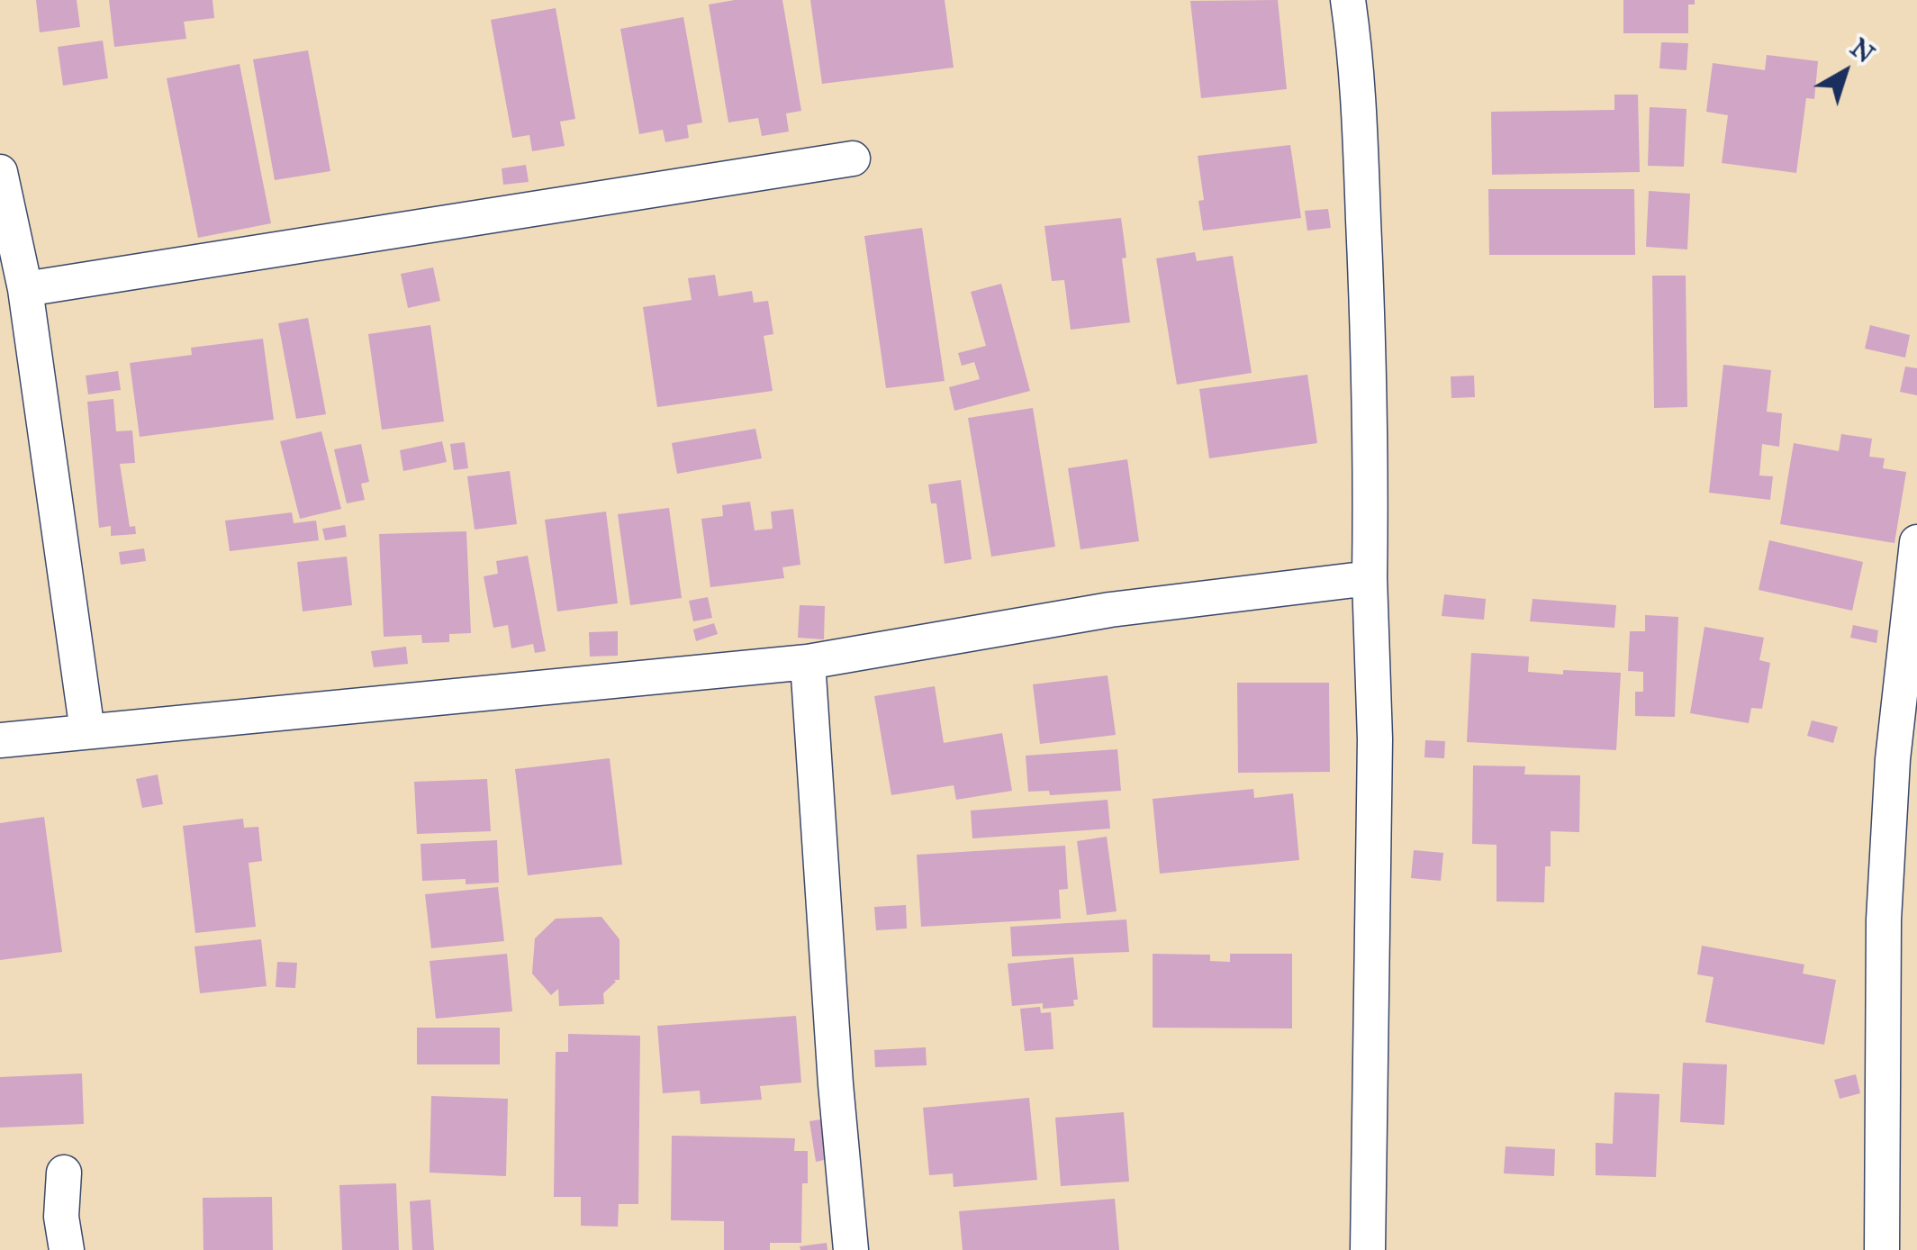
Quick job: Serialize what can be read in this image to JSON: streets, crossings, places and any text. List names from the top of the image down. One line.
{"north":"top right"}
